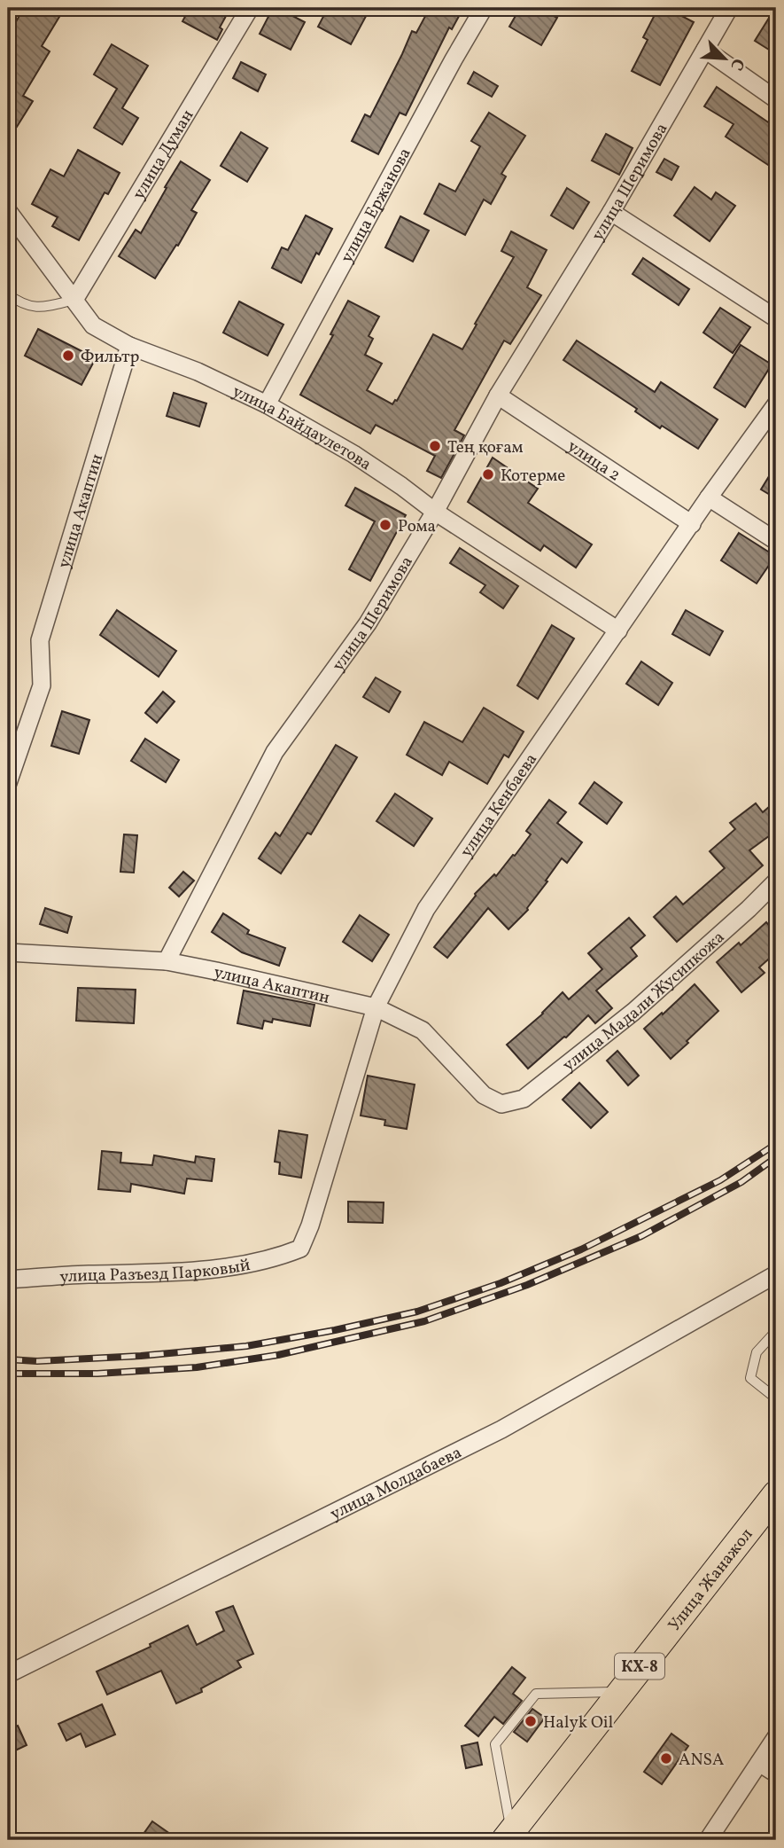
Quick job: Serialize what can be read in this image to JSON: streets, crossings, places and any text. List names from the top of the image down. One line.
{"streets":{"main road":["Улица Жанажол","КХ-8"],"street":["улица Думан","улица Шеримова","улица Ержанова","улица Байдаулетова","улица 2","улица Акаптин","улица Кенбаева","улица Мадали Жусипкожа","улица Разъезд Парковый","улица Молдабаева"]},"crossings":[["улица Думан","улица Байдаулетова"],["улица Шеримова","улица Байдаулетова"],["улица Шеримова","улица 2"],["улица Шеримова","улица Акаптин"],["улица Ержанова","улица Байдаулетова"],["улица Байдаулетова","улица Акаптин"],["улица Байдаулетова","улица Кенбаева"],["улица 2","улица Кенбаева"],["улица Акаптин","улица Кенбаева"],["улица Акаптин","улица Мадали Жусипкожа"],["улица Кенбаева","улица Разъезд Парковый"]],"places":["Фильтр","Тең қоғам","Котерме","Рома","Halyk Oil","ANSA"],"north":"bottom right"}
